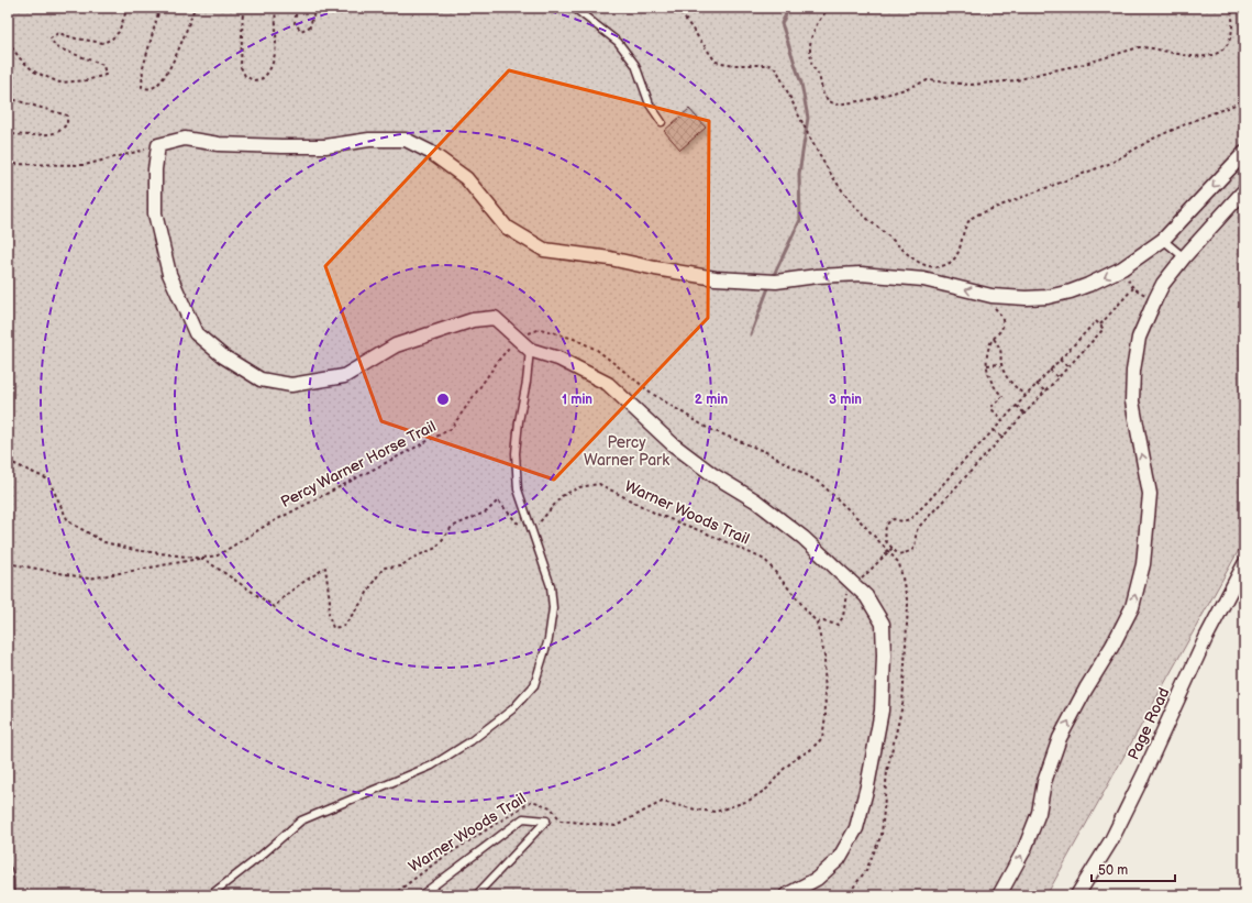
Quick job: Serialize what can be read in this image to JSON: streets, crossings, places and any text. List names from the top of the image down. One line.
{"streets":{"street":["Page Road"],"path":["Percy Warner Horse Trail","Warner Woods Trail"]},"parks":["Percy Warner Park"],"scale_bar":"50 m","rings":["1 min","2 min","3 min"]}
